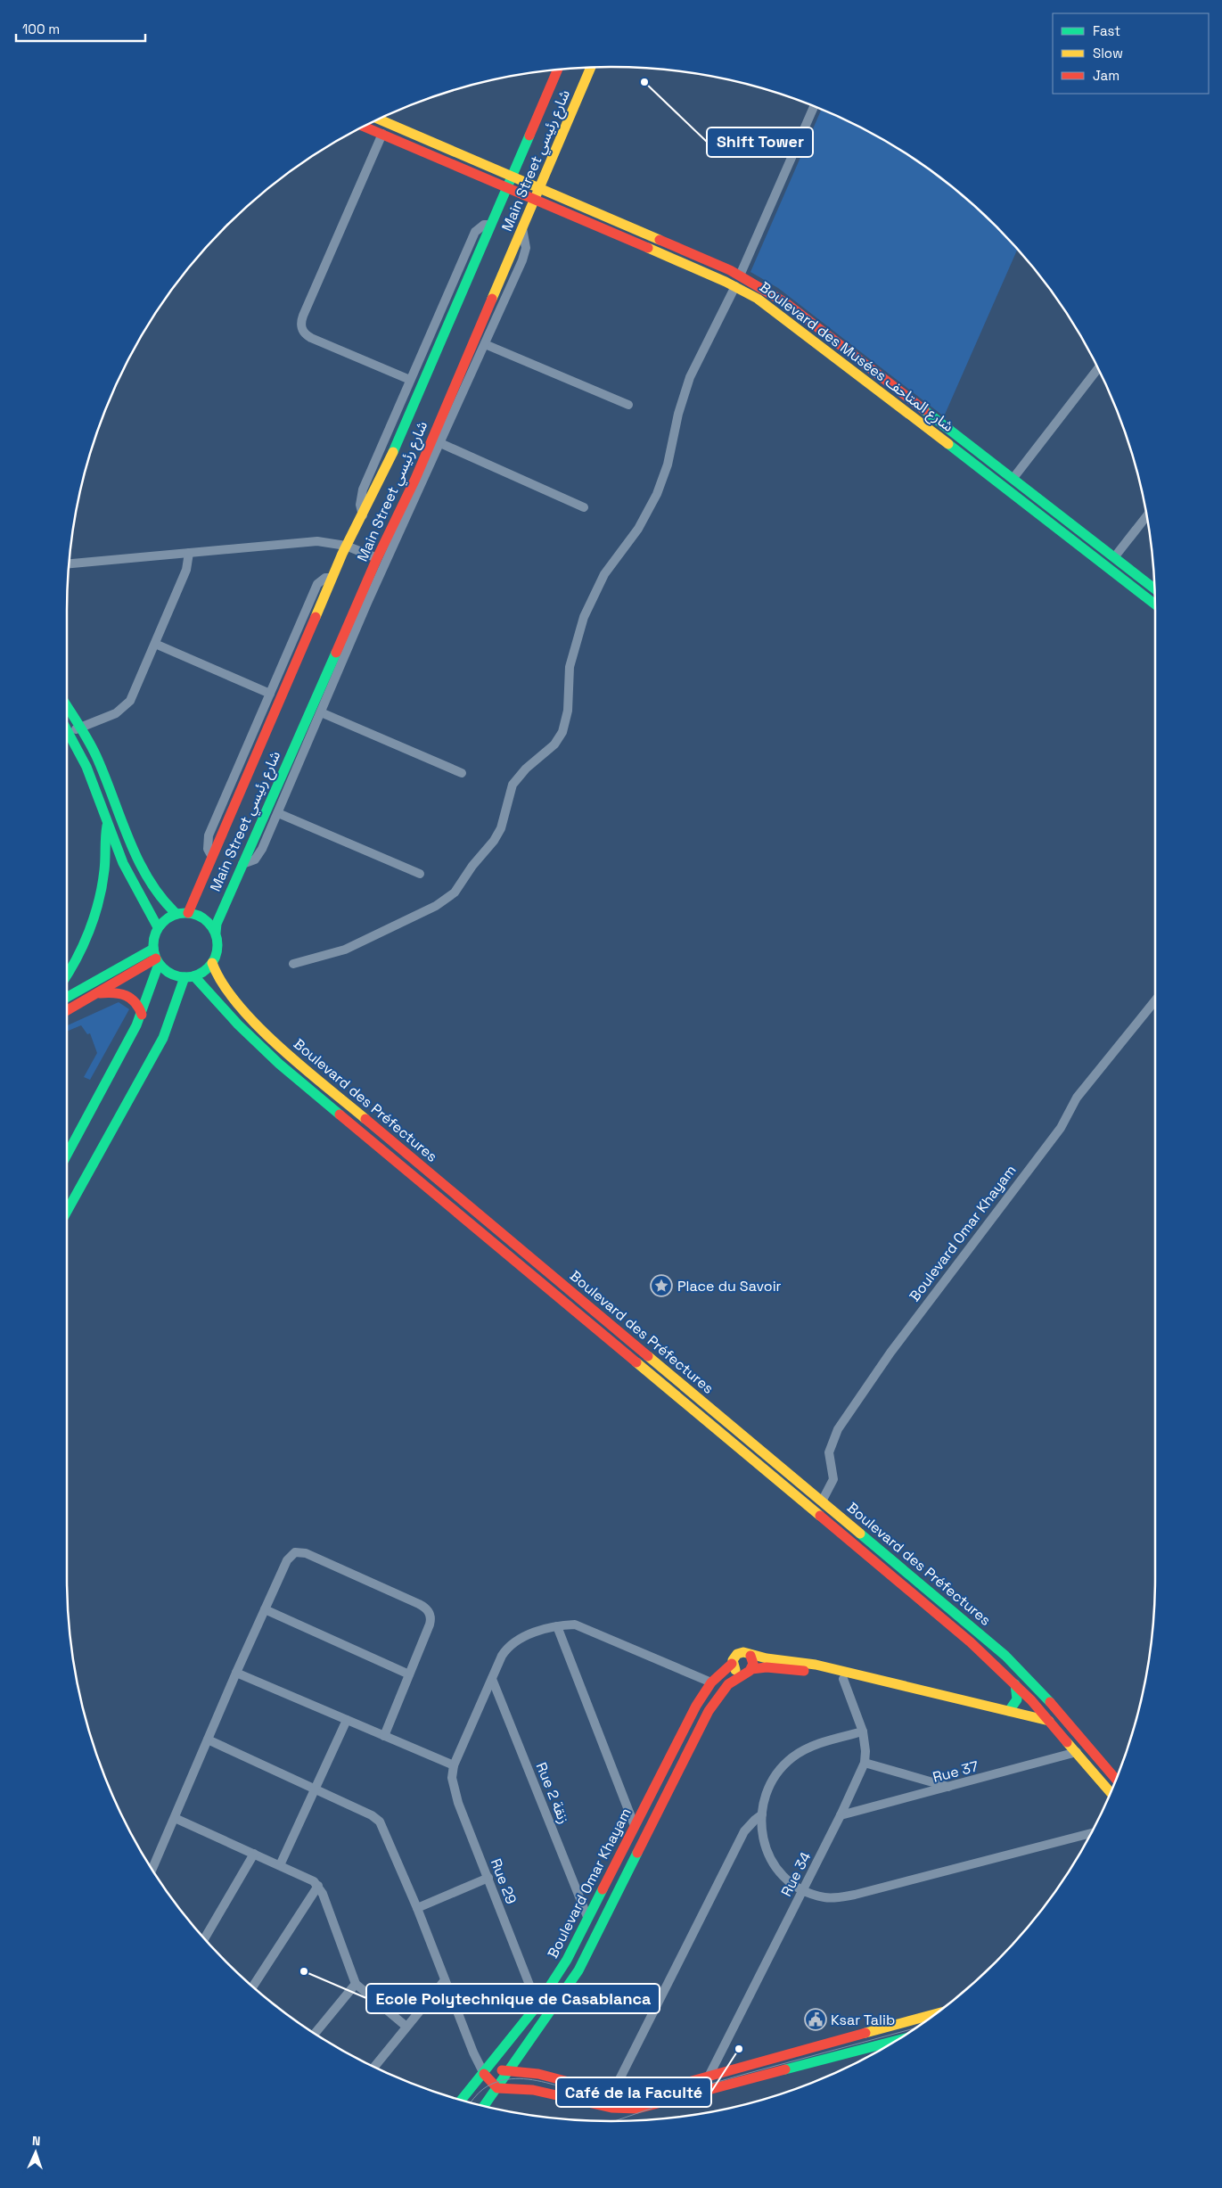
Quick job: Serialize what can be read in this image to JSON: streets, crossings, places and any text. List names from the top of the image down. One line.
{"streets":{"street":["Main Street شارع رئيسي","Boulevard des Musées شارع المتاحف","Boulevard des Préfectures","Boulevard Omar Khayam","Rue 37","Rue 2 زنقة","Rue 34","Rue 29"]},"crossings":[["Main Street شارع رئيسي","Boulevard des Musées شارع المتاحف"],["Main Street شارع رئيسي","Boulevard des Préfectures"],["Boulevard des Préfectures","Boulevard Omar Khayam"],["Boulevard des Préfectures","Rue 37"],["Boulevard des Préfectures","Rue 34"],["Boulevard Omar Khayam","Rue 2 زنقة"],["Boulevard Omar Khayam","Rue 29"],["Rue 37","Rue 34"]],"places":{"other":["Shift Tower","Ecole Polytechnique de Casablanca","Café de la Faculté"],"place":["Place du Savoir"],"public building":["Ksar Talib"]},"legend":["Fast","Slow","Jam"],"scale_bar":"100 m","north":"top"}
